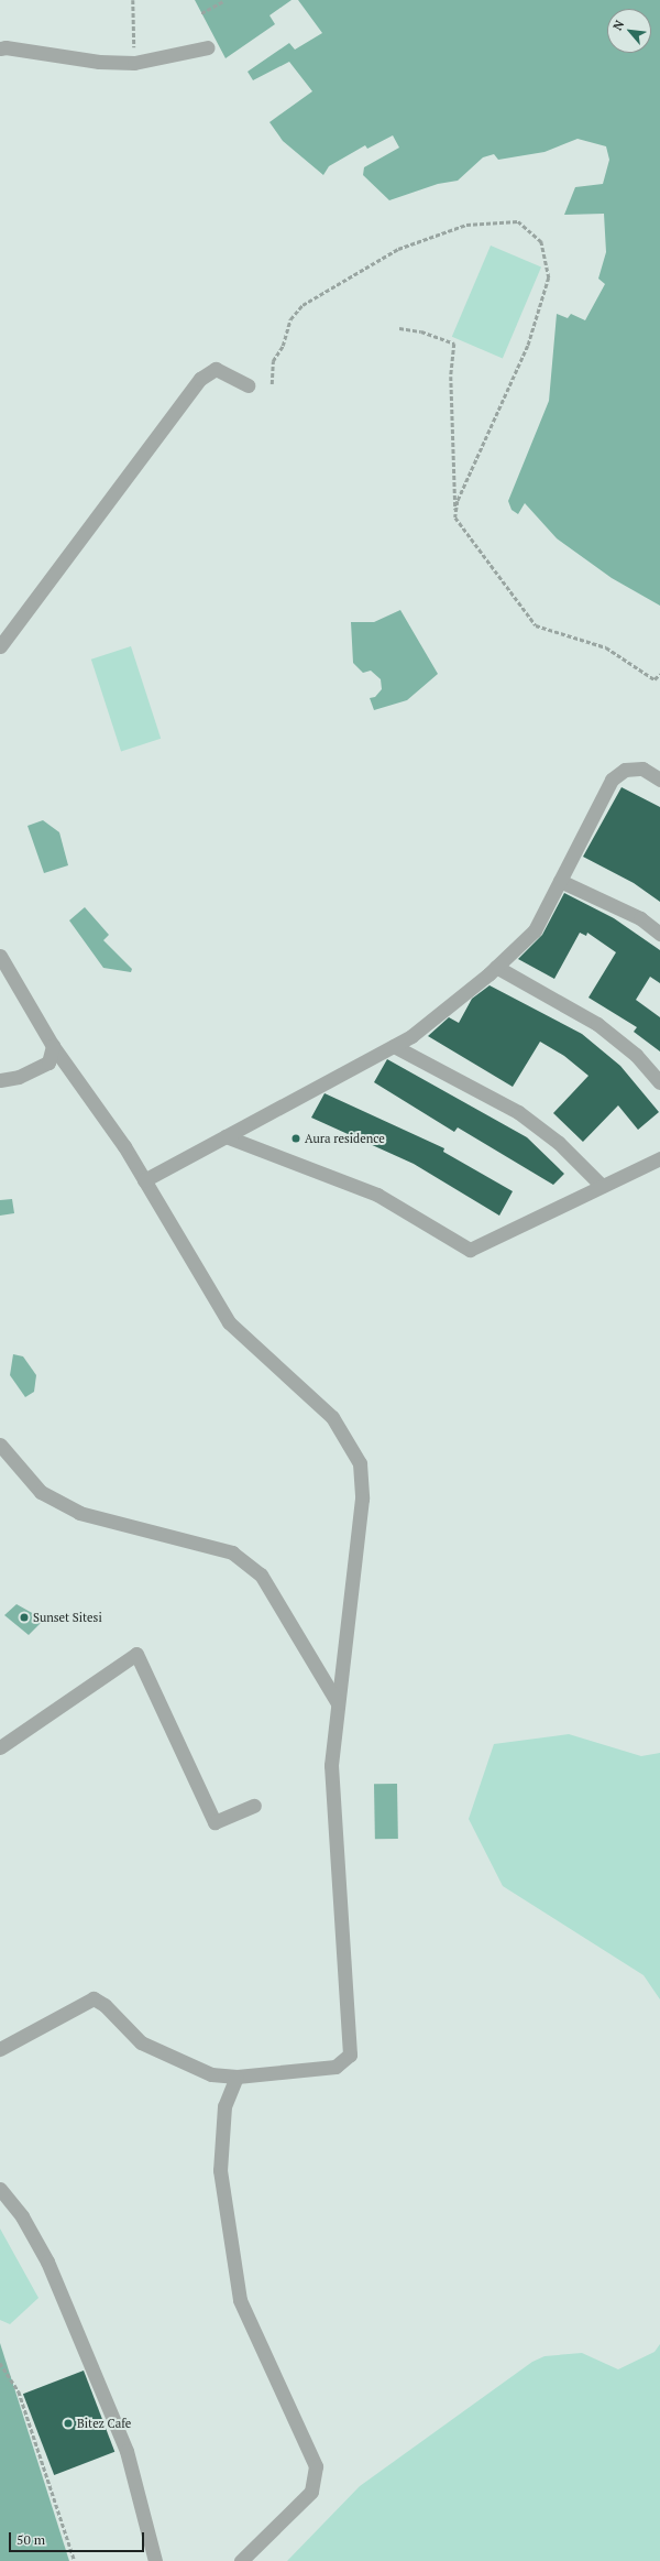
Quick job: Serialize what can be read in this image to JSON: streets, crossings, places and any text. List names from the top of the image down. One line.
{"places":["Aura residence","Sunset Sitesi","Bitez Cafe"],"scale_bar":"50 m","north":"top left"}
